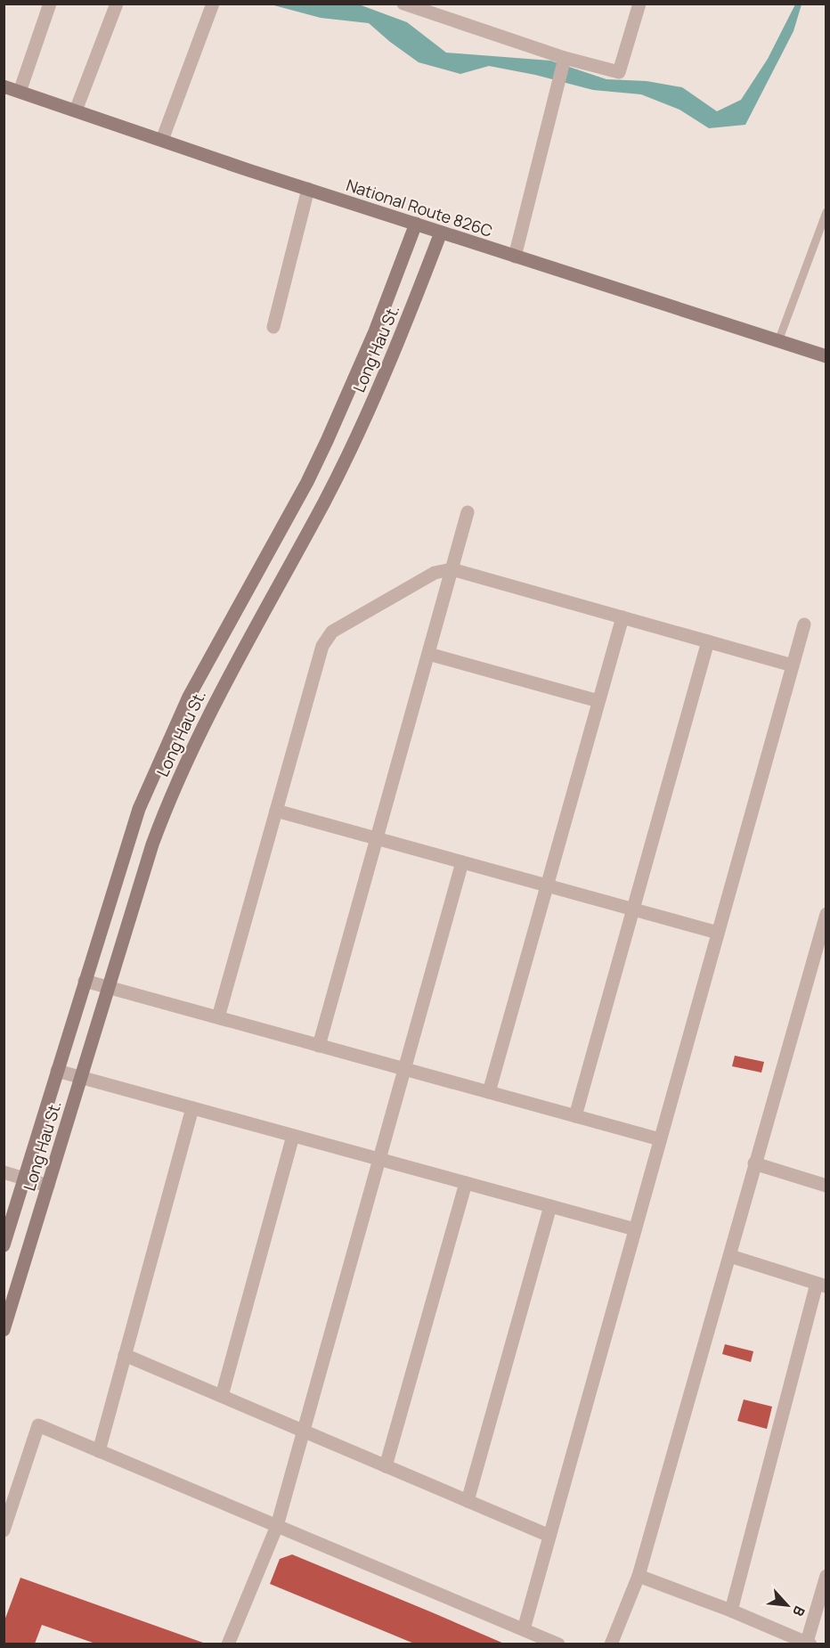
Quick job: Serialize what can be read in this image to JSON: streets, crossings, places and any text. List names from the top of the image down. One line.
{"streets":{"main road":["National Route 826C","Long Hau St."]},"crossings":[["National Route 826C","Long Hau St."]],"north":"bottom right"}
